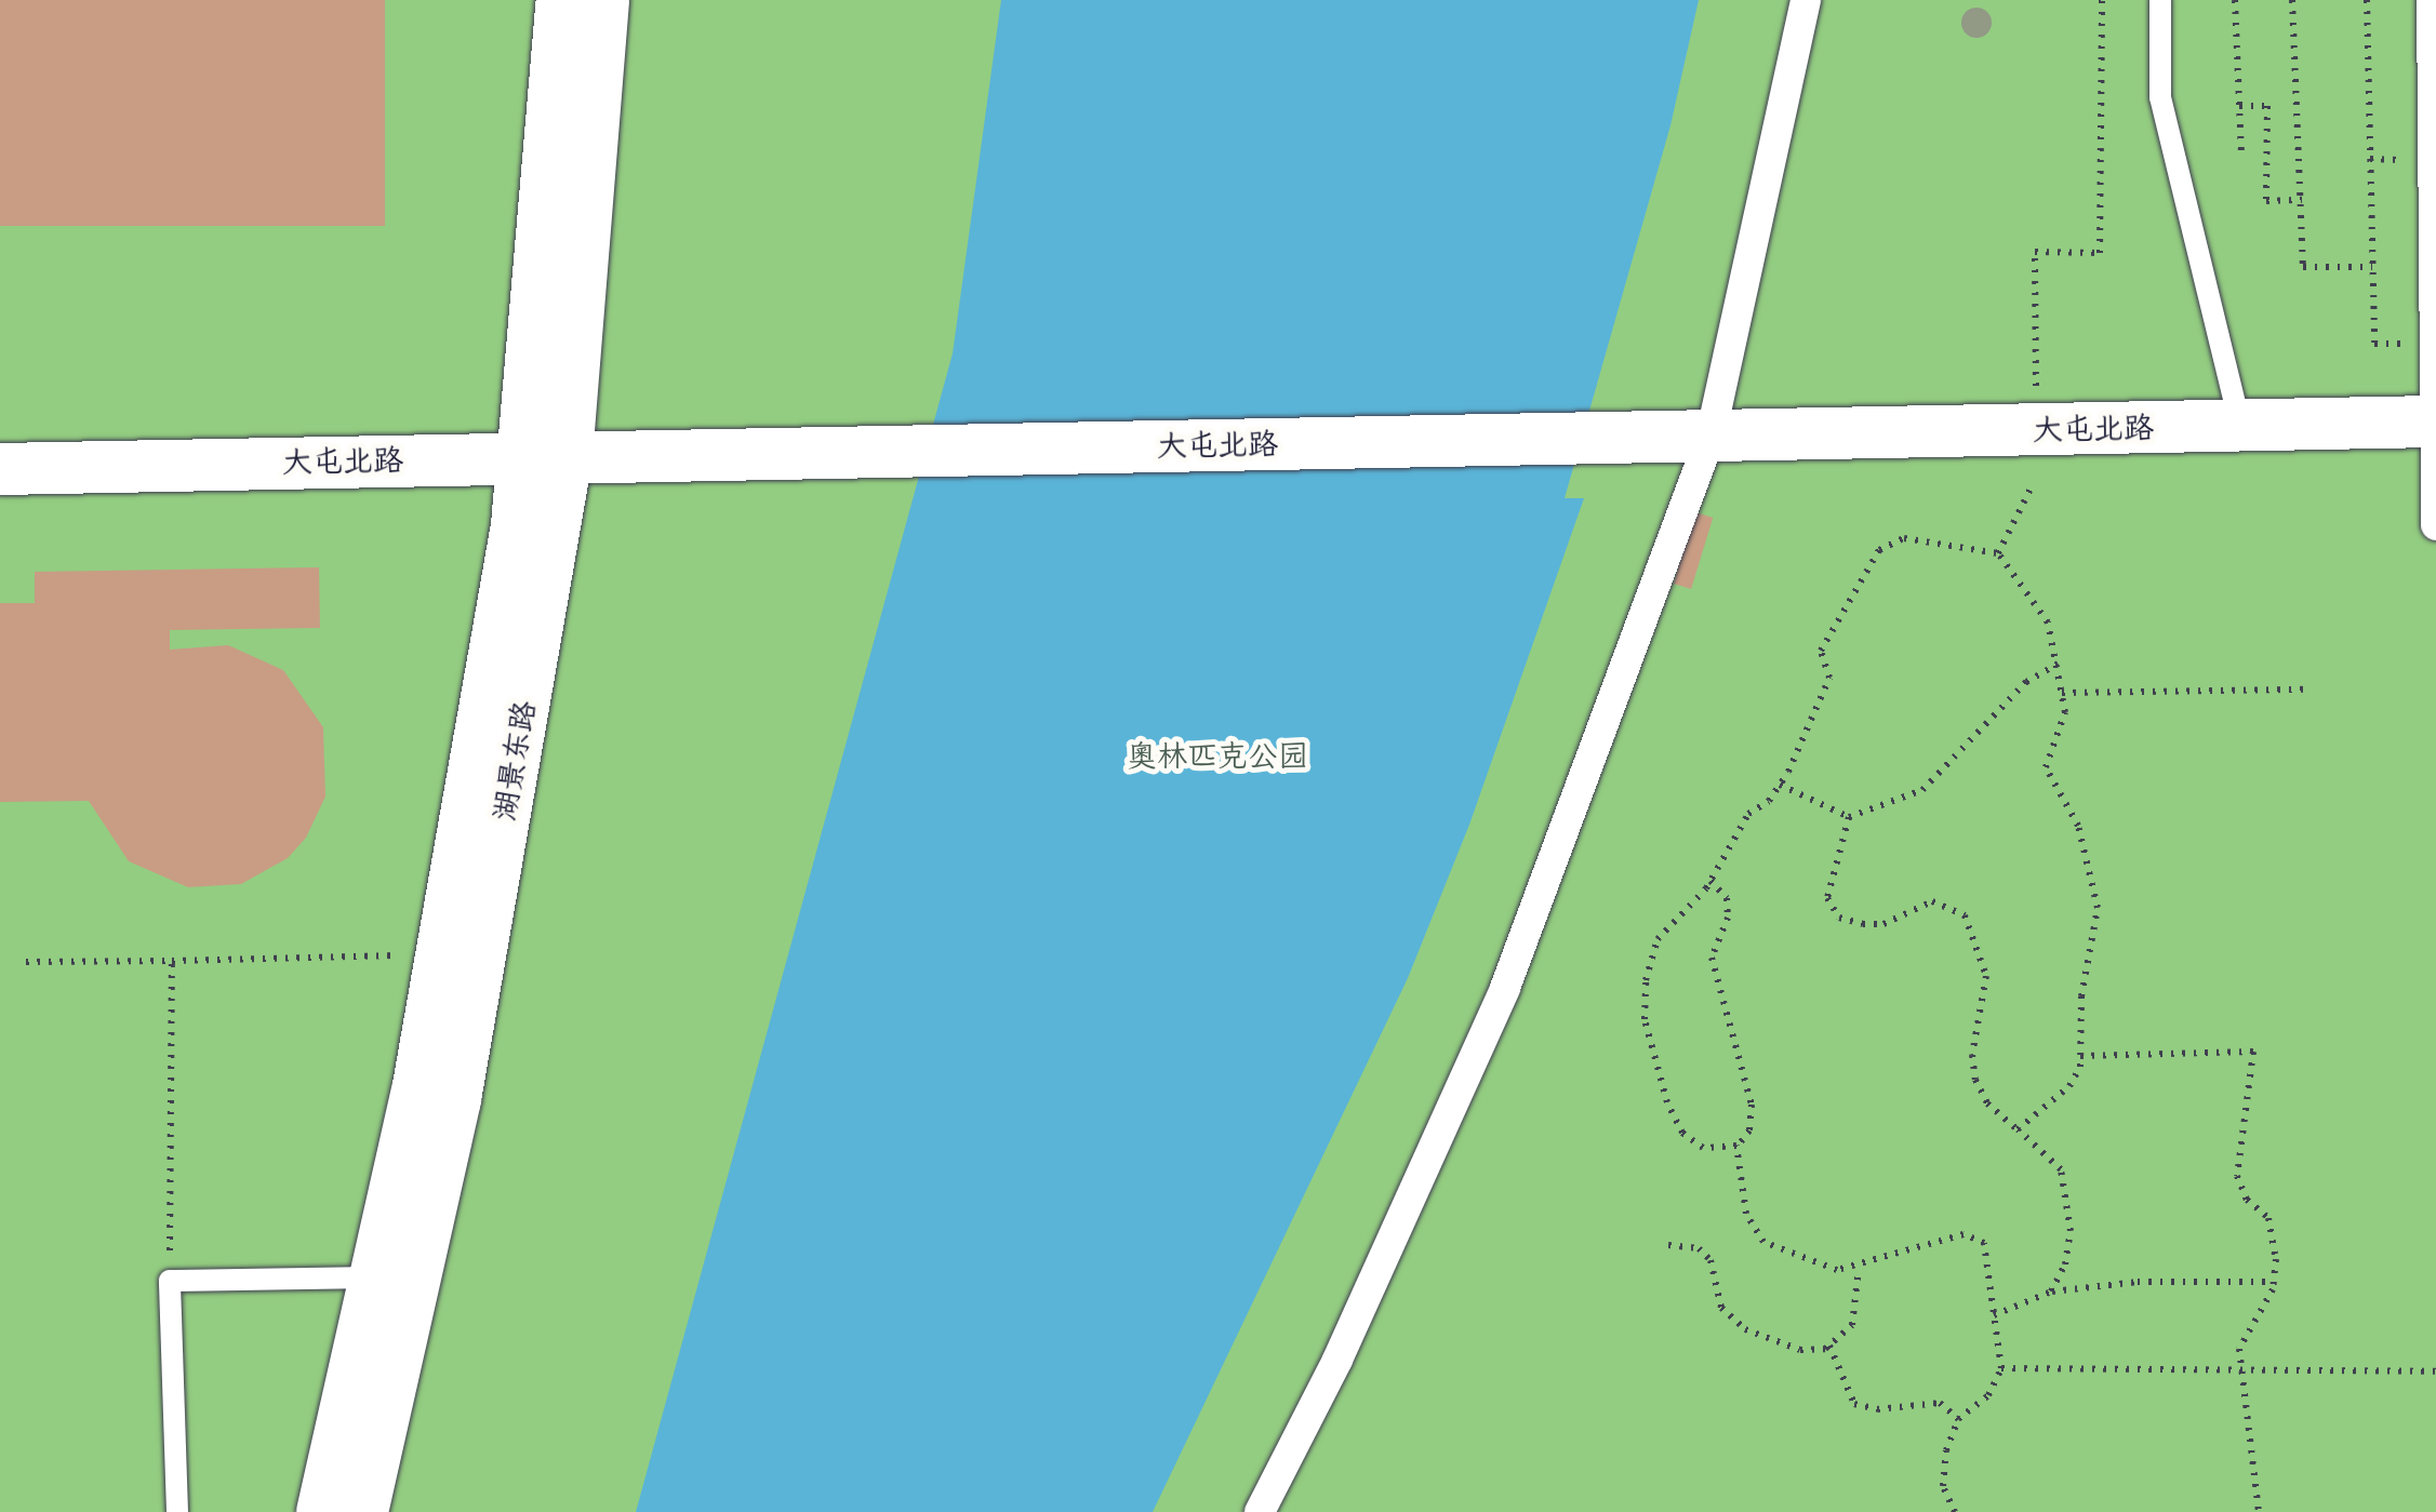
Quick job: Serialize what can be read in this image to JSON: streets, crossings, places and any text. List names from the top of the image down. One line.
{"streets":{"street":["大屯北路","湖景东路"]},"crossings":[["大屯北路","湖景东路"]],"parks":["奥林匹克公园"]}
